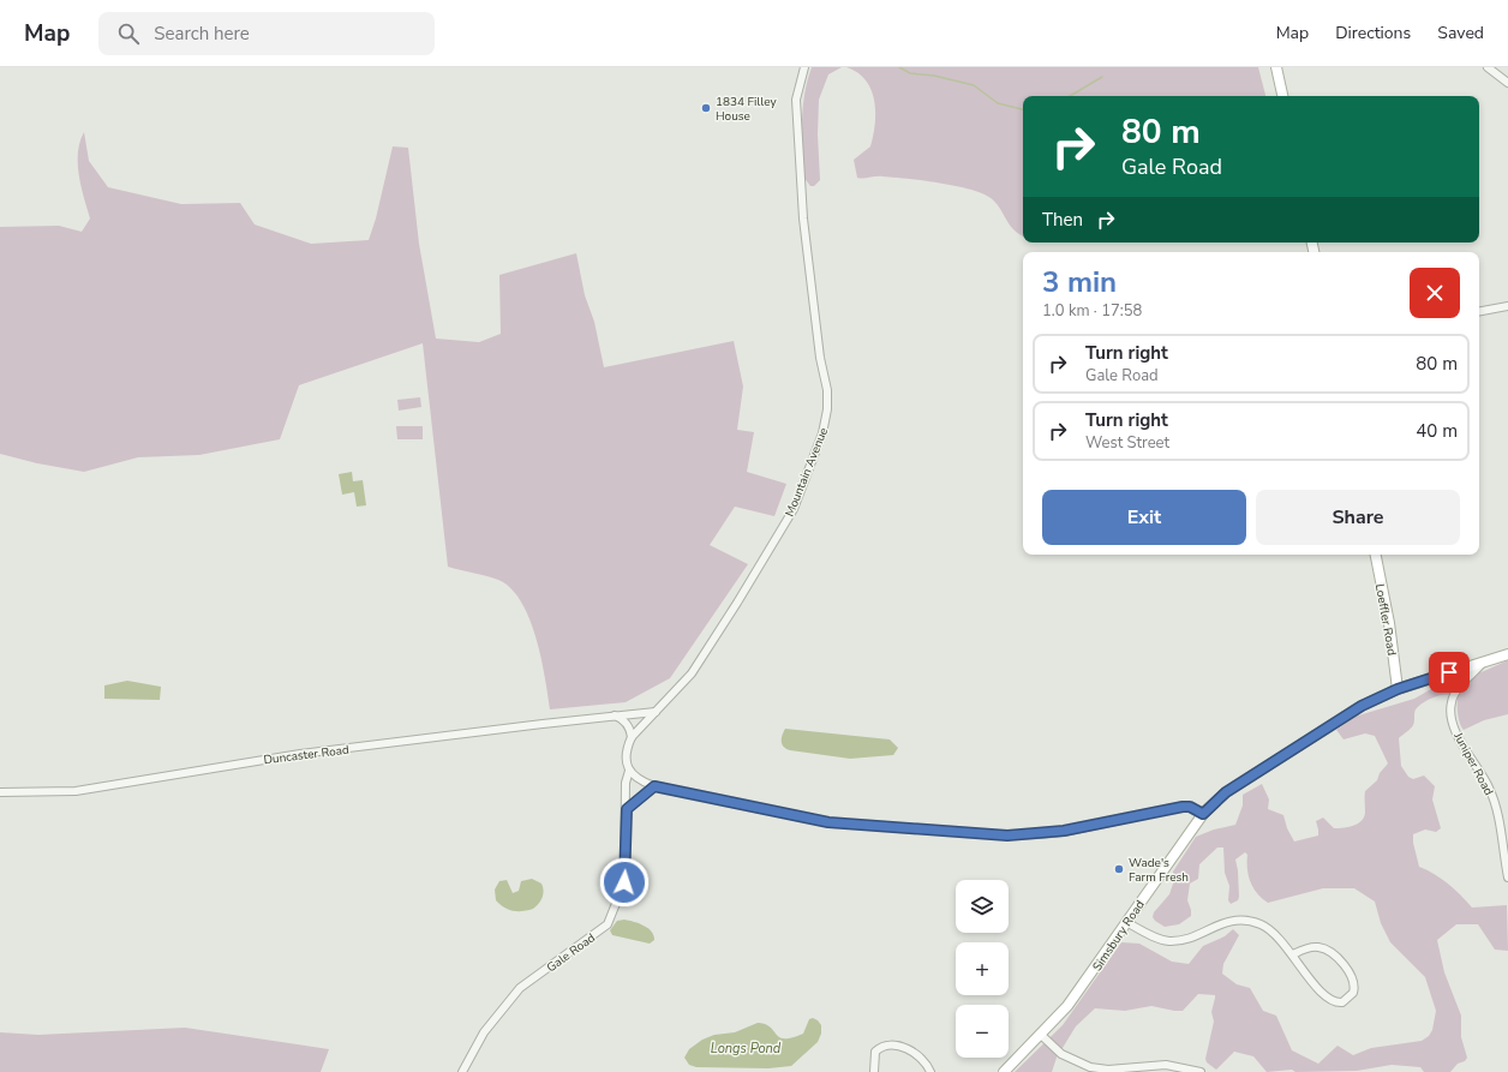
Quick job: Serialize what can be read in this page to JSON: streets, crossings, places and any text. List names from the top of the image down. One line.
{"streets":{"main road":["Loeffler Road","Simsbury Road"],"street":["Mountain Avenue","Duncaster Road","Juniper Road","Gale Road"]},"crossings":[["Mountain Avenue","Duncaster Road"],["Loeffler Road","Simsbury Road"],["Juniper Road","Simsbury Road"]],"water":["Longs Pond"],"places":["1834 Filley House","Wade's Farm Fresh"],"page":{"header":"Map","search":"Search here","nav":["Map","Directions","Saved"],"turn":["80 m","Gale Road"],"then":"Then","heading":["3 min","1.0 km · 17:58"],"list":[{"name":"Turn right","note":"Gale Road","value":"80 m"},{"name":"Turn right","note":"West Street","value":"40 m"}],"buttons":["Exit","Share"],"map_buttons":["+","−"]}}
